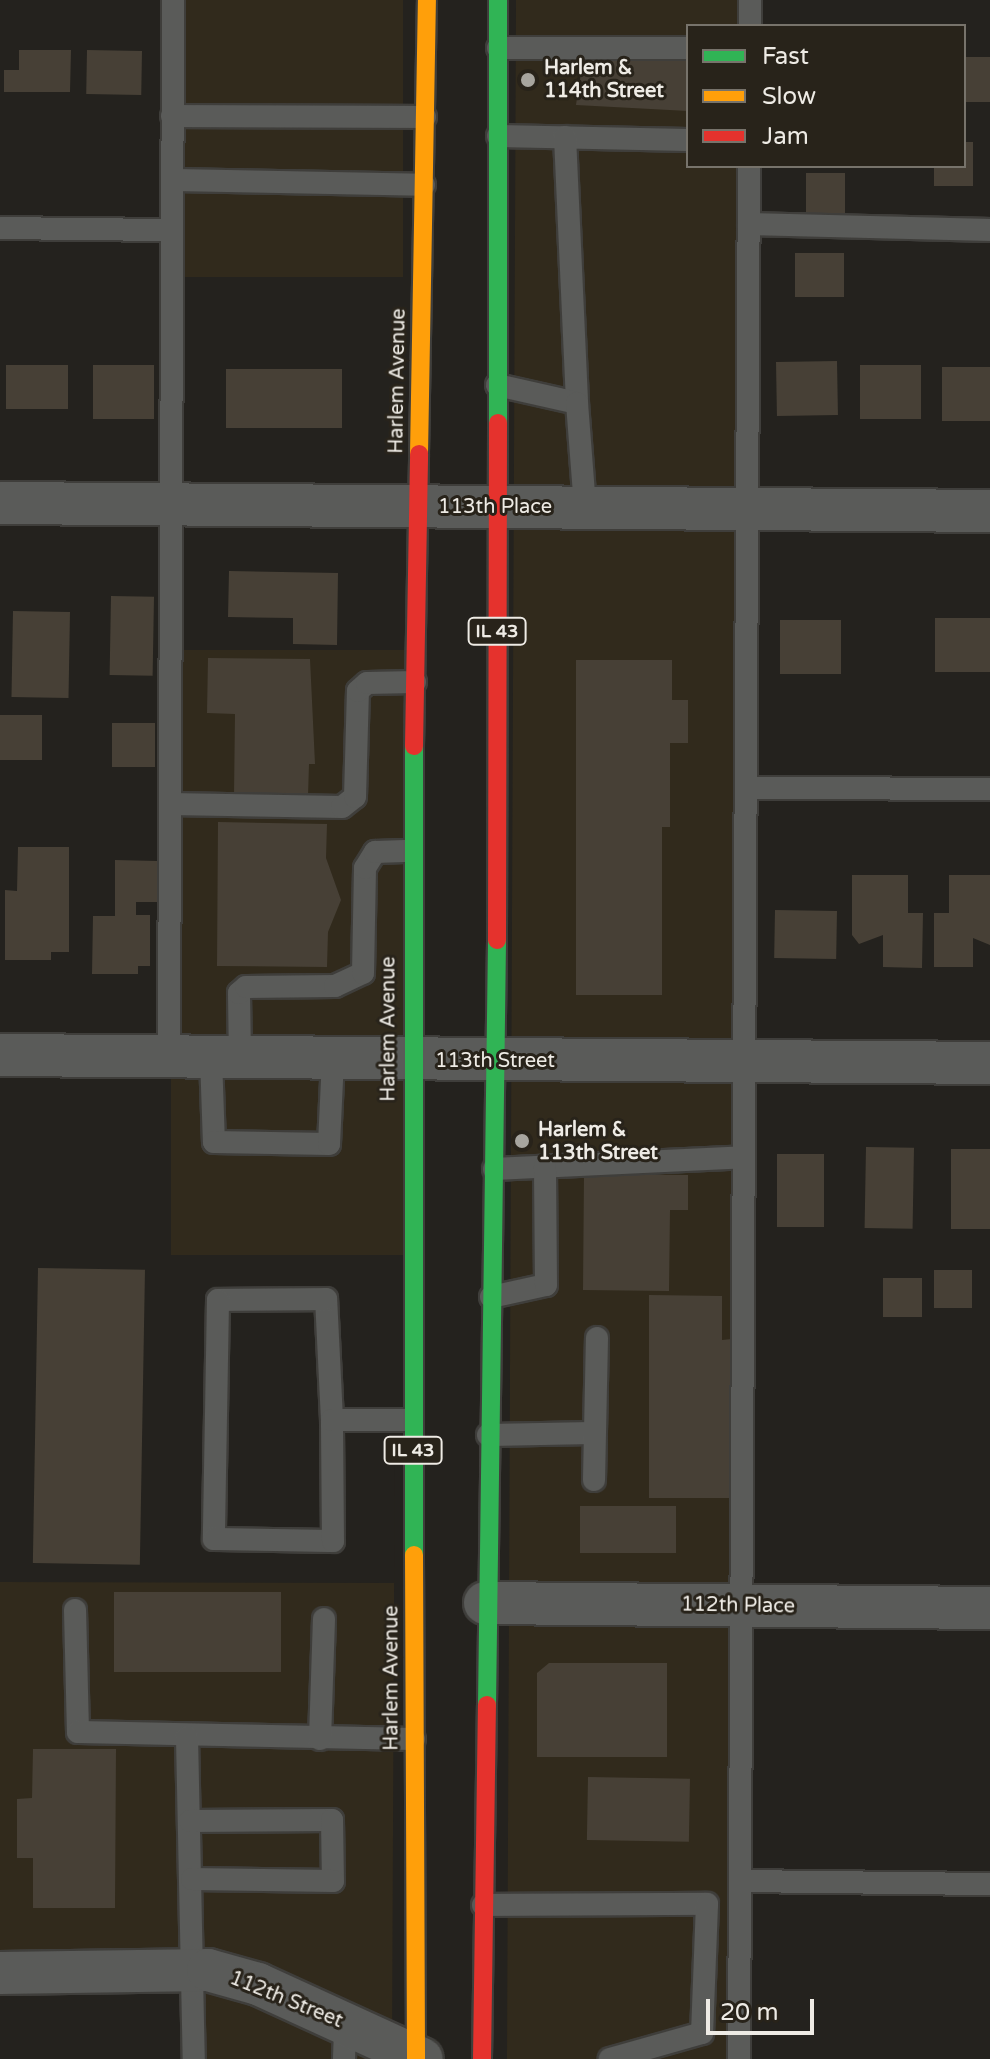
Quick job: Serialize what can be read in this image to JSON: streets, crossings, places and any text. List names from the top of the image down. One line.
{"streets":{"main road":["Harlem Avenue","IL 43"],"street":["113th Place","113th Street","112th Place","112th Street"]},"crossings":[["Harlem Avenue","113th Place"],["Harlem Avenue","113th Street"],["Harlem Avenue","112th Street"],["113th Place","IL 43"],["IL 43","113th Street"],["IL 43","112th Place"]],"places":["Harlem & 114th Street","Harlem & 113th Street"],"legend":["Fast","Slow","Jam"],"scale_bar":"20 m"}
